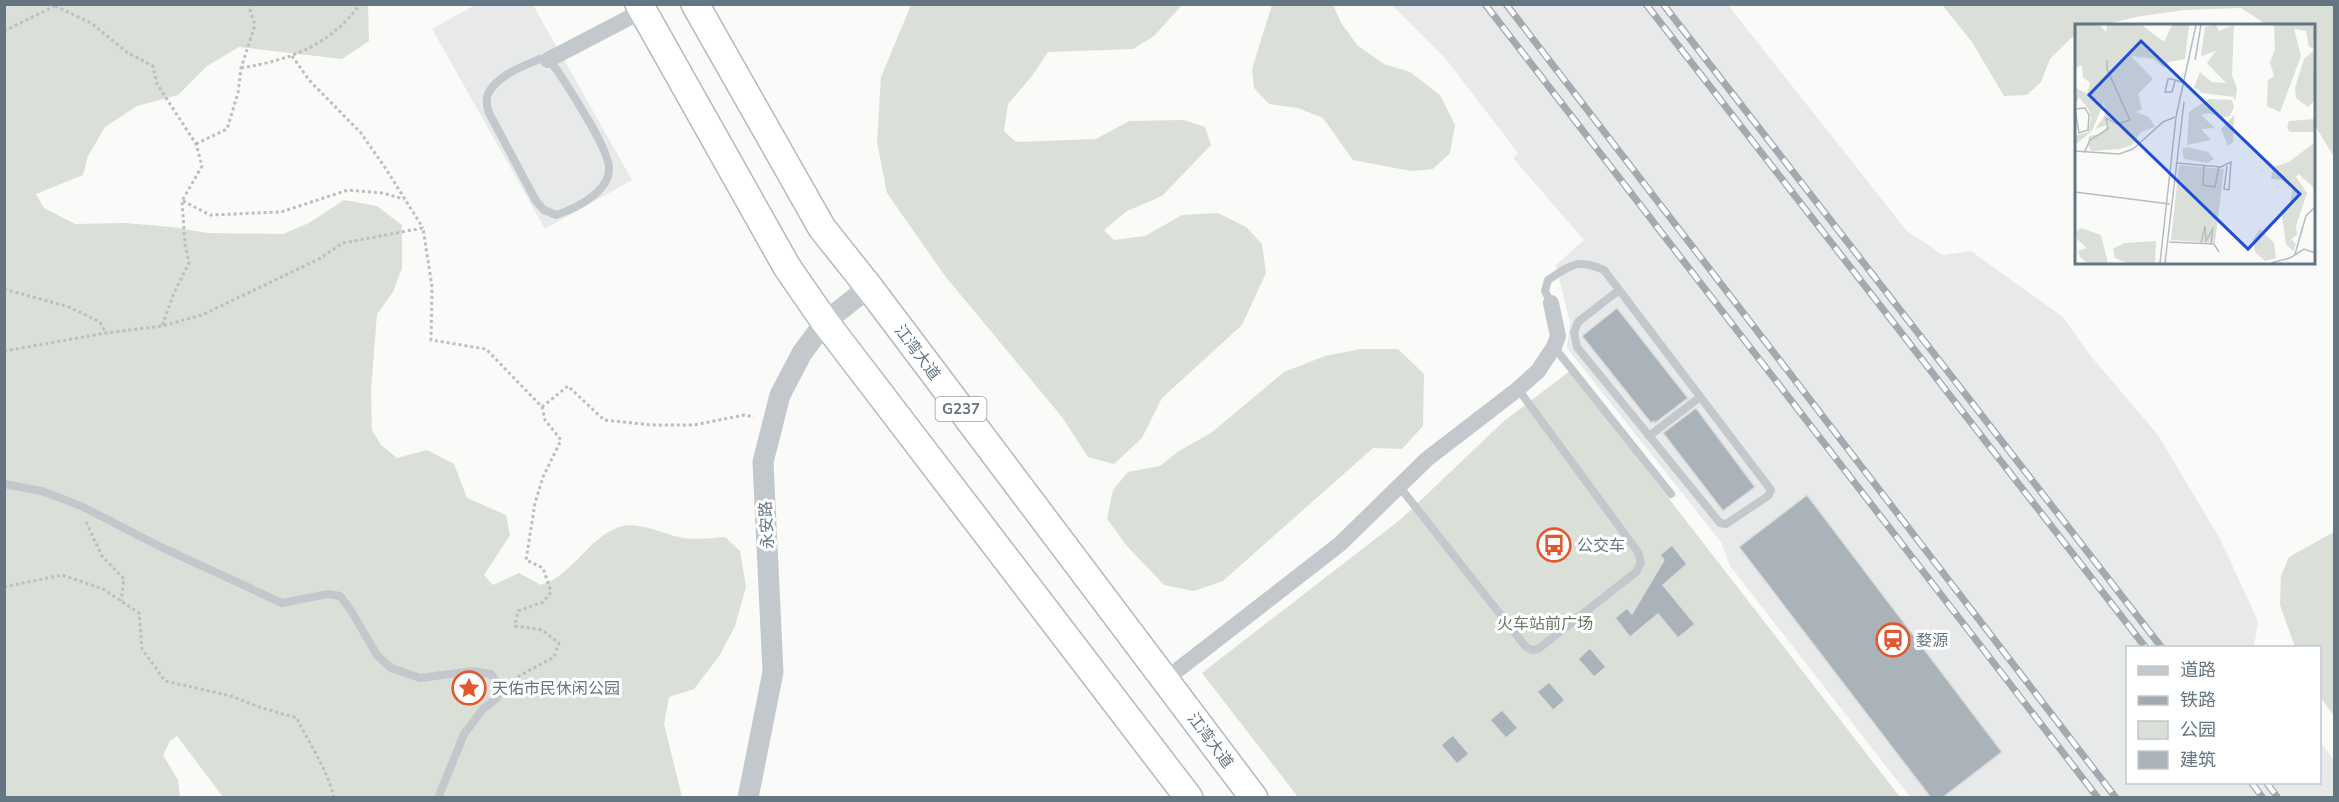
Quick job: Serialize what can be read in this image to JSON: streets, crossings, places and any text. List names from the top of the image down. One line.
{"streets":{"highway":["江湾大道","G237"],"street":["永安路"]},"crossings":[["江湾大道","永安路"]],"parks":["火车站前广场"],"places":{"bus stop":["公交车"],"station":["婺源"],"place":["天佑市民休闲公园"]},"legend":["道路","铁路","公园","建筑"]}
